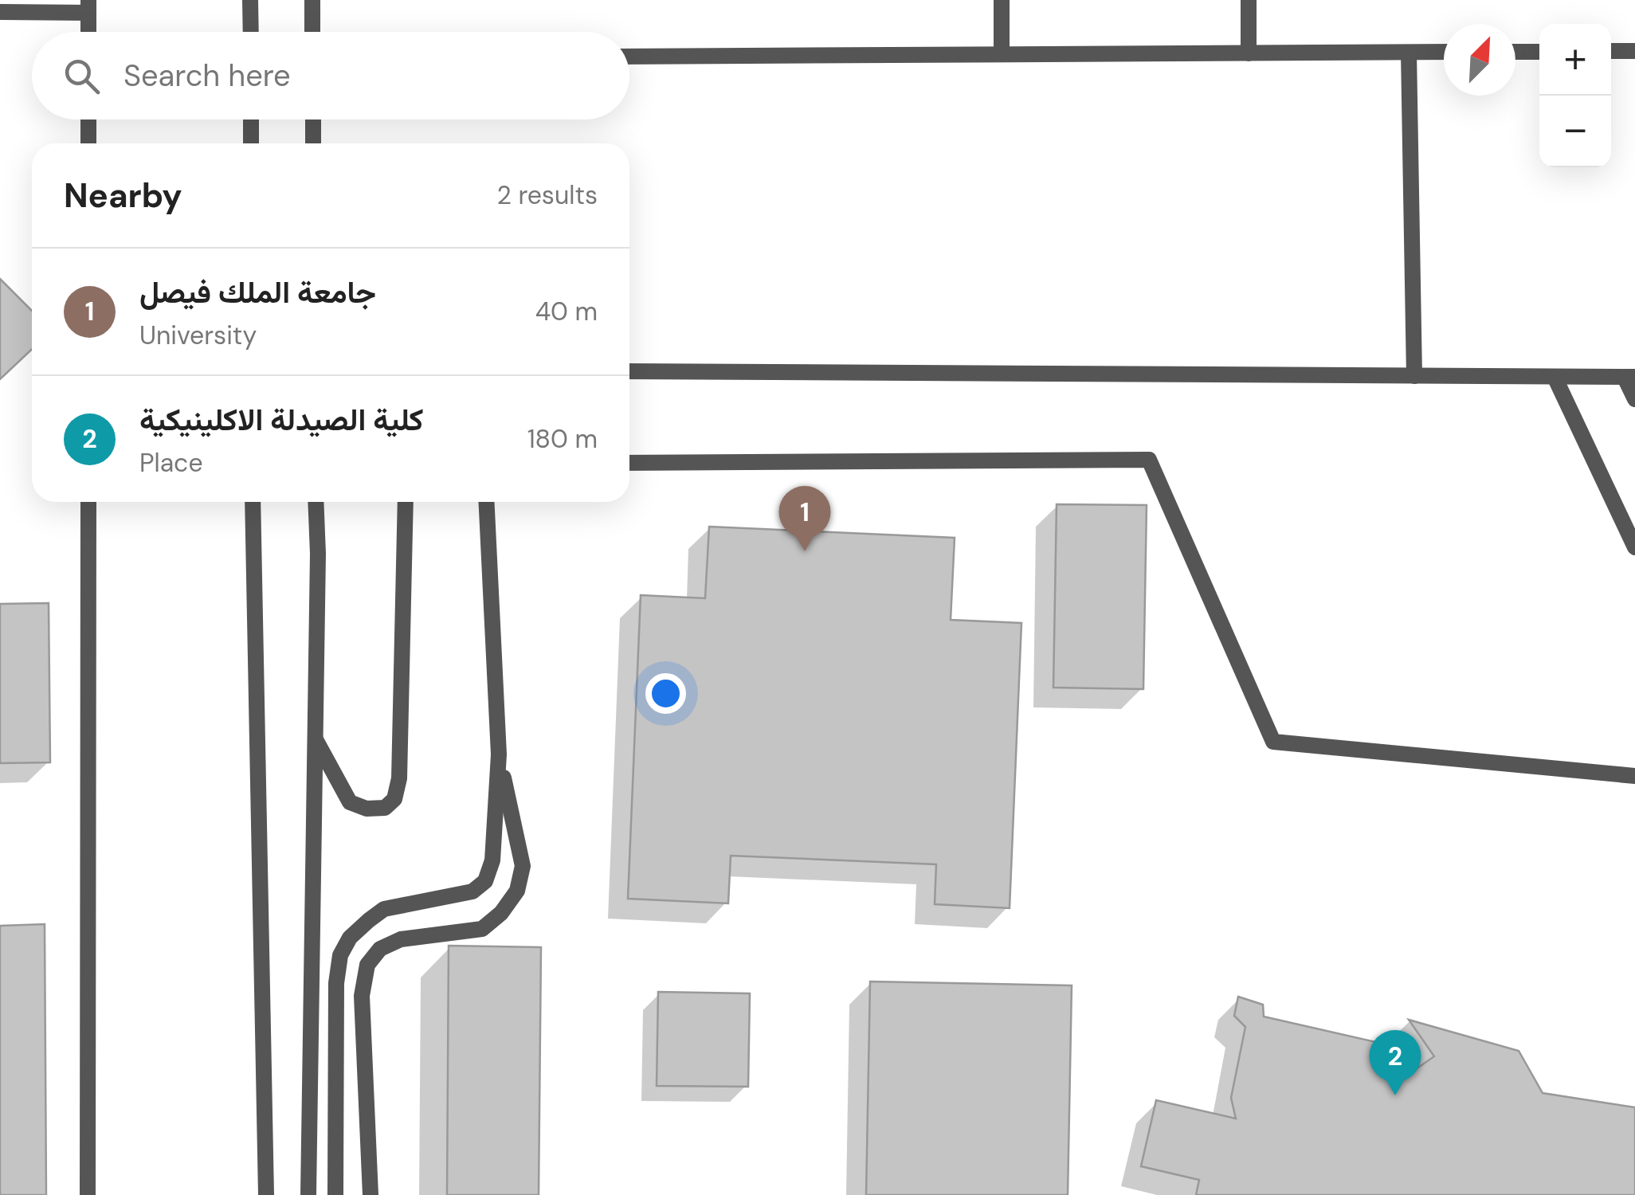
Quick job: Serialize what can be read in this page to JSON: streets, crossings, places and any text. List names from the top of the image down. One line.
{"north":"top right","page":{"map_buttons":["+","−"],"search":"Search here","heading":["Nearby","2 results"],"list":[{"mark":"1","name":"جامعة الملك فيصل","note":"University","value":"40 m"},{"mark":"2","name":"كلية الصيدلة الاكلينيكية","note":"Place","value":"180 m"}],"pins":["1","2"]}}
